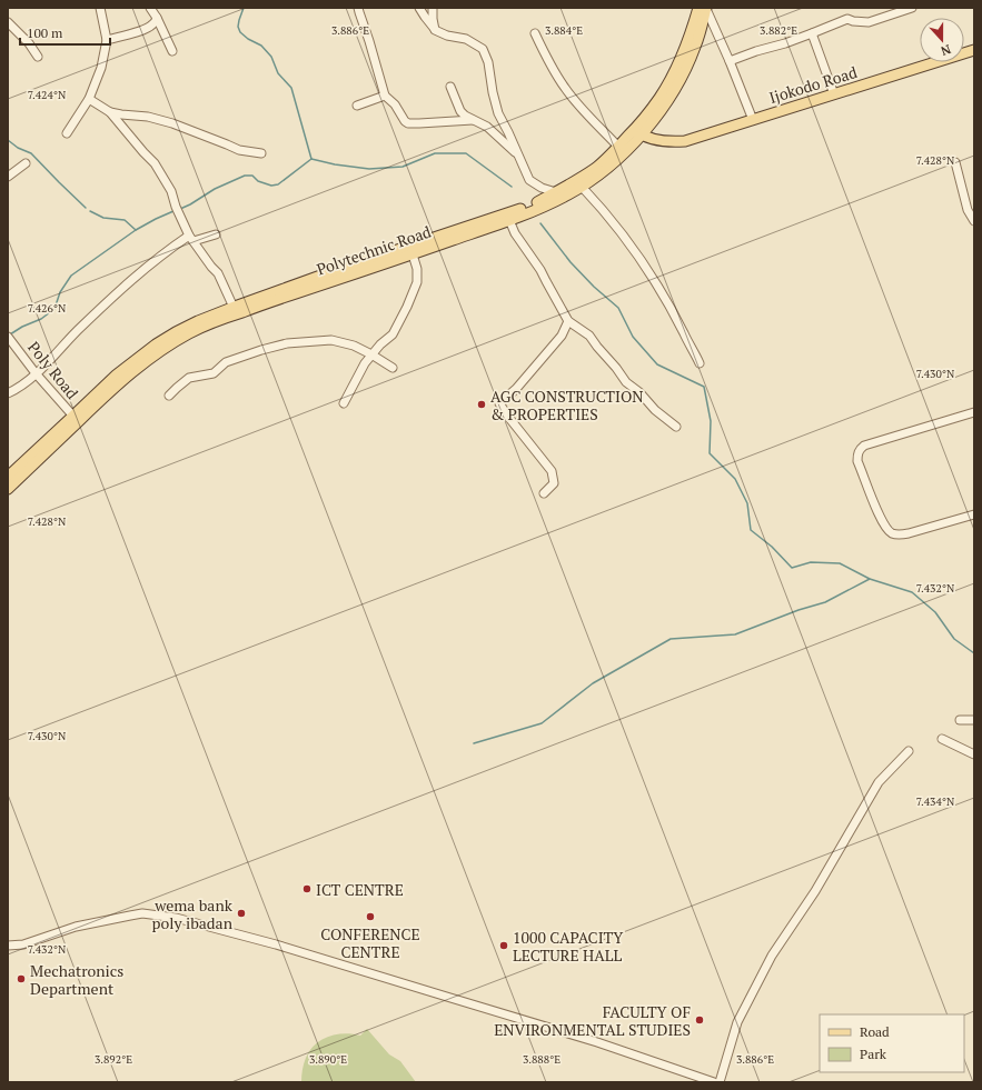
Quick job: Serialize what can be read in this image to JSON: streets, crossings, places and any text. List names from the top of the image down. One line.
{"streets":{"main road":["Ijokodo Road","Polytechnic Road"],"street":["Poly Road"]},"crossings":[["Ijokodo Road","Polytechnic Road"],["Polytechnic Road","Poly Road"]],"places":["AGC CONSTRUCTION & PROPERTIES","ICT CENTRE","wema bank poly ibadan","CONFERENCE CENTRE","1000 CAPACITY LECTURE HALL","Mechatronics Department","FACULTY OF ENVIRONMENTAL STUDIES"],"legend":["Road","Park"],"scale_bar":"100 m","north":"bottom","coordinates":["3.886°E","3.884°E","3.882°E","7.424°N","7.428°N","7.426°N","7.430°N","7.432°N","7.434°N","3.892°E","3.890°E","3.888°E"]}
